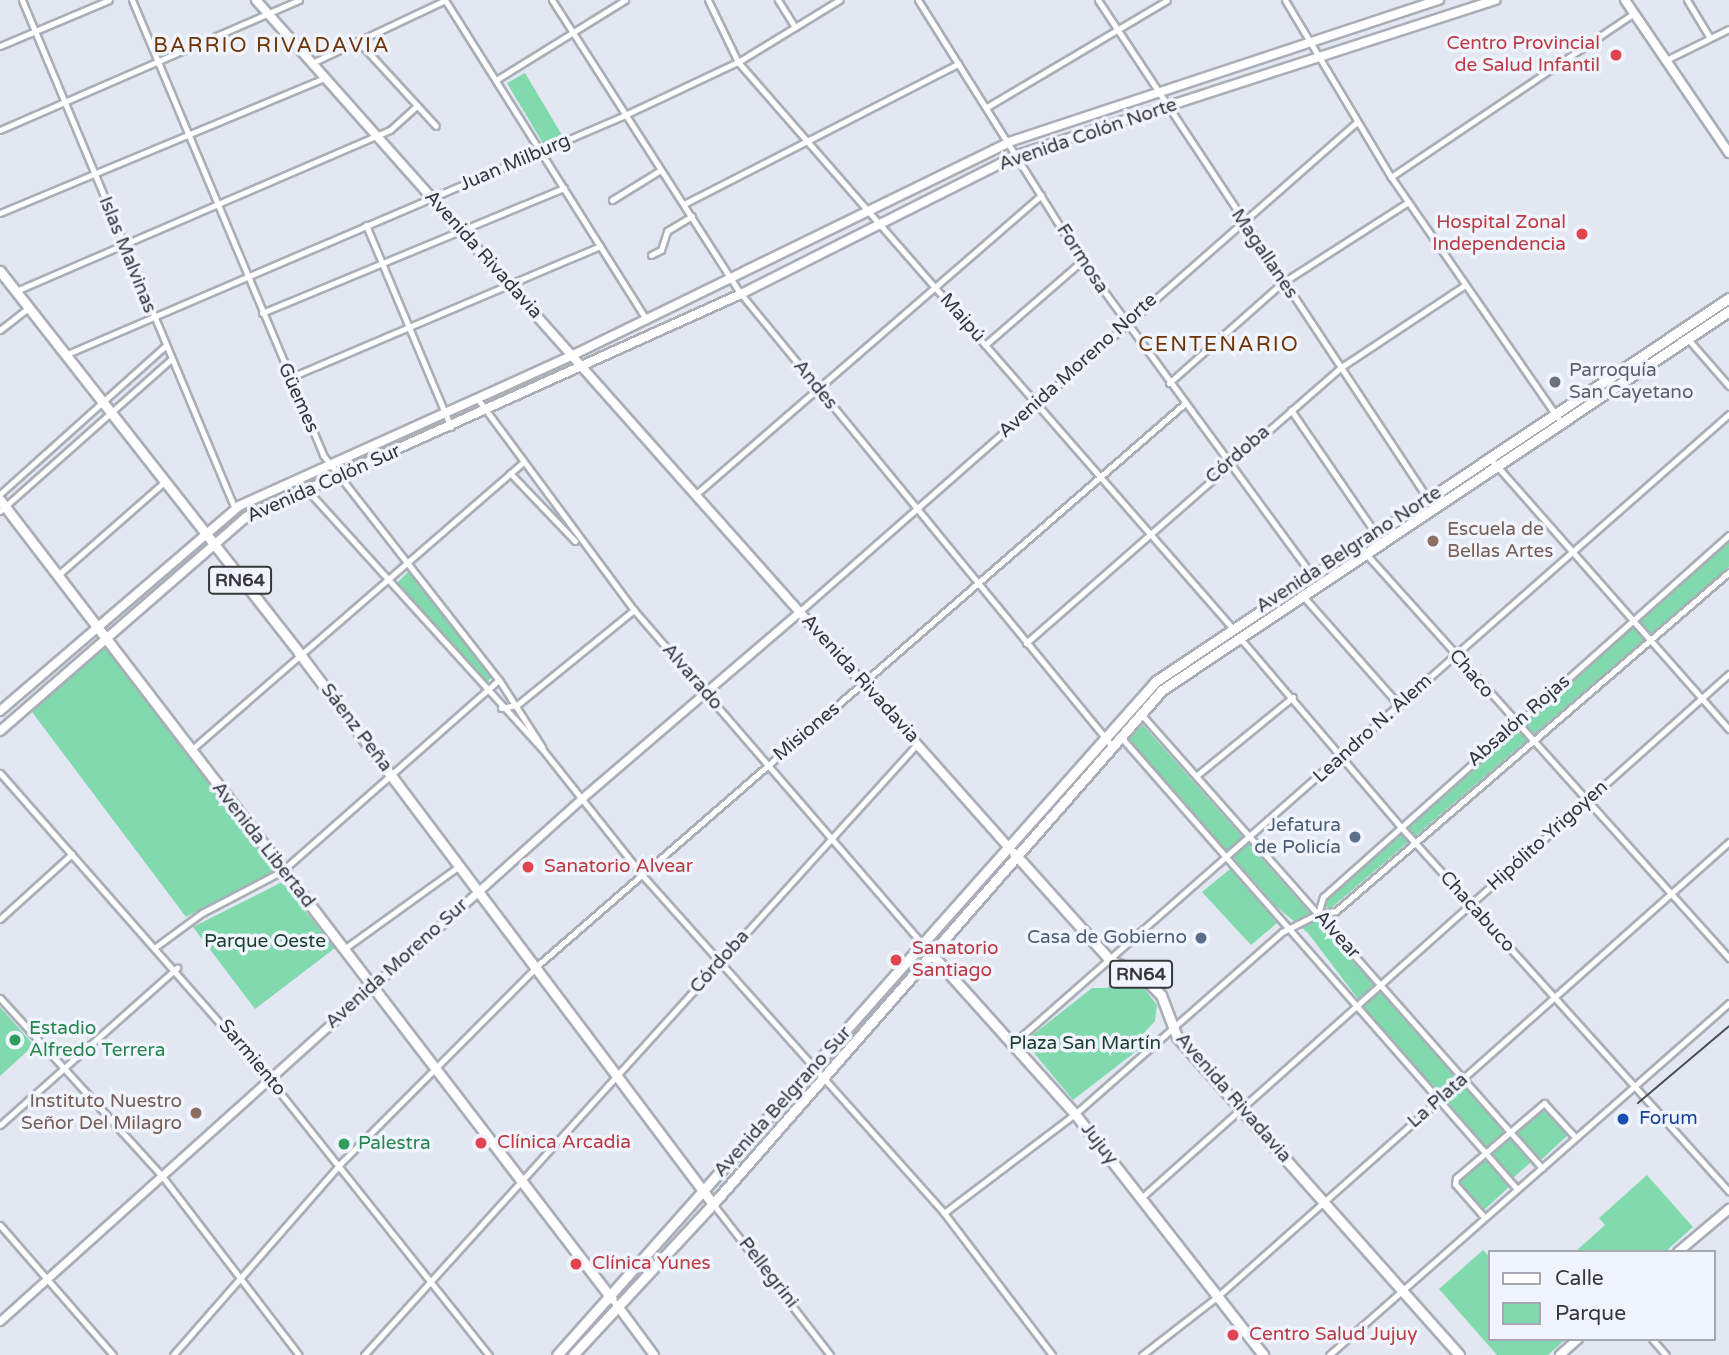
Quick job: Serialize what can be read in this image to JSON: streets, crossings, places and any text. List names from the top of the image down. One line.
{"streets":{"main road":["Avenida Colón Norte","Avenida Rivadavia","Avenida Colón Sur","Avenida Belgrano Norte","RN64","Sáenz Peña","Avenida Libertad","Avenida Belgrano Sur","Jujuy","Pellegrini"],"street":["Juan Milburg","Magallanes","Islas Malvinas","Formosa","Maipú","Avenida Moreno Norte","Andes","Güemes","Córdoba","Chaco","Alvarado","Absalón Rojas","Leandro N. Alem","Misiones","Hipólito Yrigoyen","Chacabuco","Alvear","Avenida Moreno Sur","Sarmiento","La Plata"]},"crossings":[["Avenida Colón Norte","Magallanes"],["Avenida Colón Norte","Avenida Rivadavia"],["Avenida Colón Norte","Formosa"],["Avenida Colón Norte","Maipú"],["Avenida Colón Norte","Andes"],["Avenida Colón Norte","Avenida Colón Sur"],["Juan Milburg","Islas Malvinas"],["Juan Milburg","Avenida Rivadavia"],["Juan Milburg","Maipú"],["Juan Milburg","Andes"],["Juan Milburg","Güemes"],["Juan Milburg","Sáenz Peña"],["Magallanes","Avenida Moreno Norte"],["Magallanes","Córdoba"],["Magallanes","Avenida Belgrano Norte"],["Islas Malvinas","Avenida Colón Sur"],["Avenida Rivadavia","Avenida Moreno Norte"],["Avenida Rivadavia","Córdoba"],["Avenida Rivadavia","Avenida Colón Sur"],["Avenida Rivadavia","Avenida Belgrano Norte"],["Avenida Rivadavia","Absalón Rojas"],["Avenida Rivadavia","Leandro N. Alem"],["Avenida Rivadavia","Misiones"],["Avenida Rivadavia","Hipólito Yrigoyen"],["Avenida Rivadavia","Avenida Moreno Sur"],["Avenida Rivadavia","La Plata"],["Avenida Rivadavia","Avenida Belgrano Sur"],["Formosa","Avenida Moreno Norte"],["Formosa","Córdoba"],["Formosa","Avenida Belgrano Norte"],["Formosa","Misiones"],["Maipú","Avenida Moreno Norte"],["Maipú","Córdoba"],["Maipú","Avenida Belgrano Norte"],["Maipú","Misiones"],["Maipú","Chacabuco"],["Avenida Moreno Norte","Andes"],["Avenida Moreno Norte","Avenida Moreno Sur"],["Andes","Córdoba"],["Andes","Avenida Belgrano Norte"],["Andes","Misiones"],["Güemes","Córdoba"],["Güemes","Avenida Colón Sur"],["Güemes","Absalón Rojas"],["Güemes","Misiones"],["Güemes","Avenida Moreno Sur"],["Güemes","Avenida Belgrano Sur"],["Córdoba","Alvarado"],["Córdoba","Sáenz Peña"],["Córdoba","Avenida Libertad"],["Córdoba","Sarmiento"],["Avenida Colón Sur","Alvarado"],["Avenida Colón Sur","Sáenz Peña"],["Avenida Colón Sur","Avenida Libertad"],["Avenida Belgrano Norte","Chaco"],["Avenida Belgrano Norte","Chacabuco"],["Avenida Belgrano Norte","Alvear"],["Avenida Belgrano Norte","Avenida Belgrano Sur"],["Chaco","Absalón Rojas"],["Chaco","Leandro N. Alem"],["Chaco","Hipólito Yrigoyen"],["Chaco","La Plata"],["Alvarado","Misiones"],["Alvarado","Avenida Moreno Sur"],["Alvarado","Avenida Belgrano Sur"],["Alvarado","Jujuy"],["Absalón Rojas","Chacabuco"],["Absalón Rojas","Alvear"],["Absalón Rojas","Jujuy"],["Sáenz Peña","Misiones"],["Sáenz Peña","Avenida Moreno Sur"],["Sáenz Peña","Avenida Belgrano Sur"],["Sáenz Peña","Pellegrini"],["Leandro N. Alem","Chacabuco"],["Leandro N. Alem","Alvear"],["Leandro N. Alem","Jujuy"],["Misiones","Avenida Libertad"],["Misiones","Sarmiento"],["Hipólito Yrigoyen","Chacabuco"],["Hipólito Yrigoyen","Alvear"],["Hipólito Yrigoyen","Jujuy"],["Avenida Libertad","Avenida Moreno Sur"],["Avenida Libertad","Avenida Belgrano Sur"],["Chacabuco","La Plata"],["Alvear","La Plata"],["Avenida Moreno Sur","Sarmiento"],["La Plata","Jujuy"],["Avenida Belgrano Sur","Jujuy"],["Avenida Belgrano Sur","Pellegrini"]],"districts":["BARRIO RIVADAVIA","CENTENARIO"],"parks":["Parque Oeste","Plaza San Martín"],"places":["Centro Provincial de Salud Infantil","Hospital Zonal Independencia","Parroquía San Cayetano","Escuela de Bellas Artes","Jefatura de Policía","Sanatorio Alvear","Casa de Gobierno","Sanatorio Santiago","Estadio Alfredo Terrera","Instituto Nuestro Señor Del Milagro","Forum","Clínica Arcadia","Palestra","Clínica Yunes","Centro Salud Jujuy"],"legend":["Calle","Parque"]}
